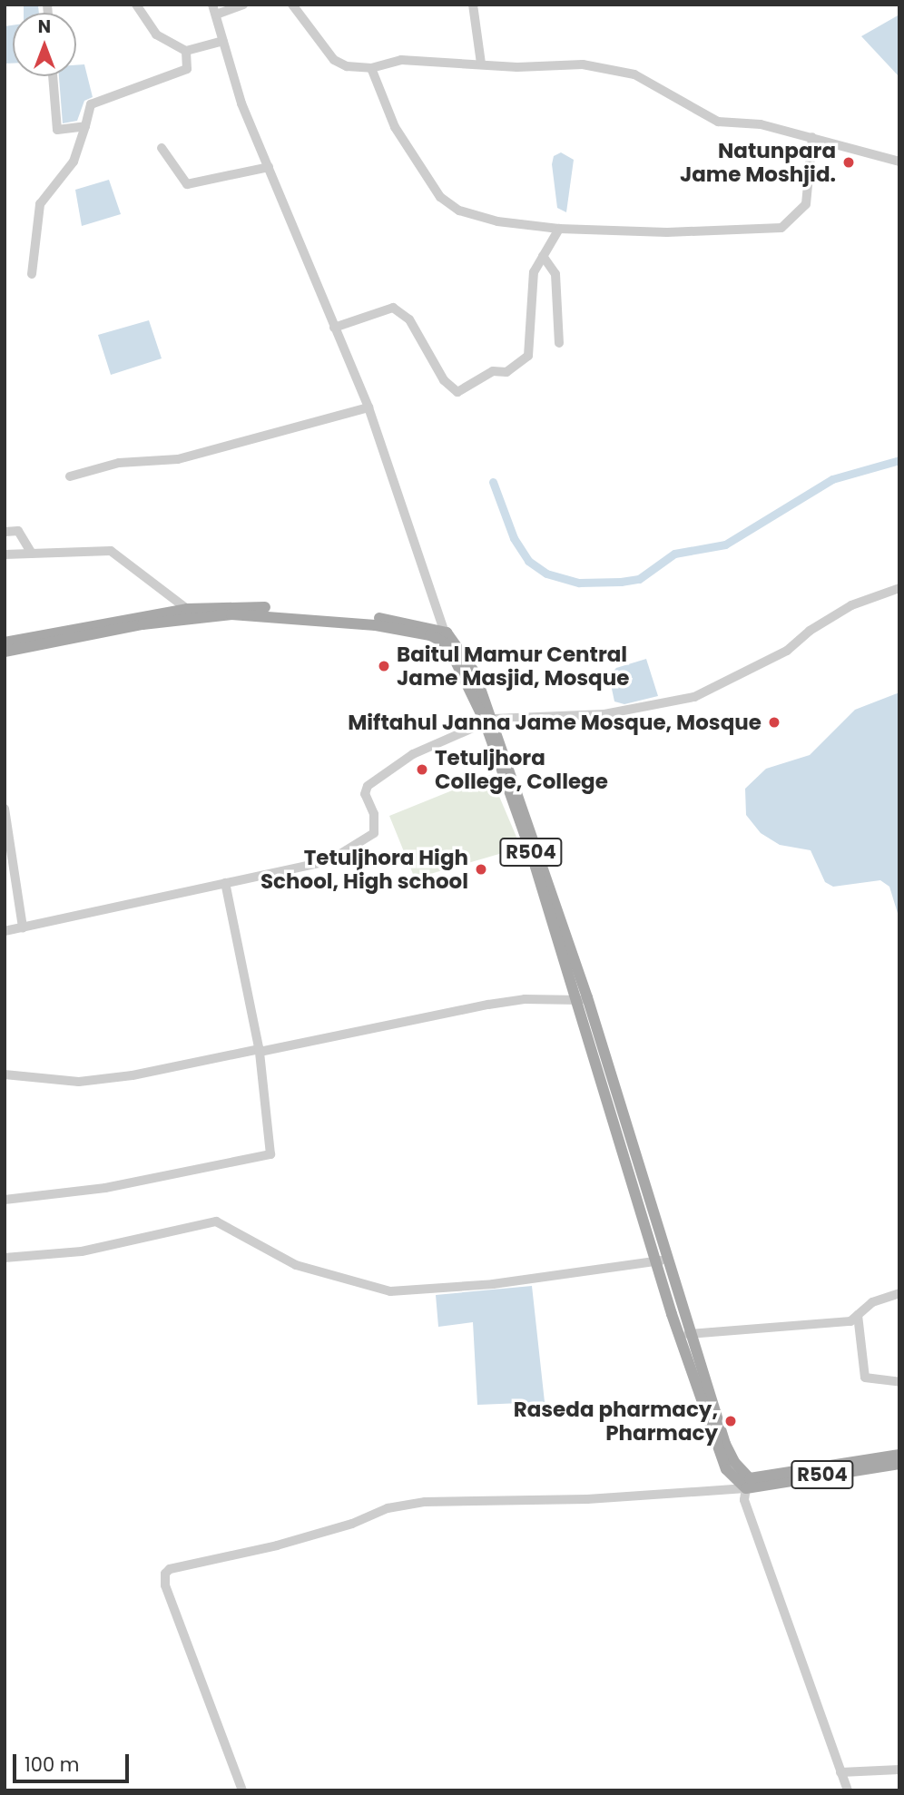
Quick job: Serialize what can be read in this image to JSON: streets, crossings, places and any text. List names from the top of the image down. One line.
{"streets":{"main road":["R504"]},"places":["Natunpara Jame Moshjid.","Baitul Mamur Central Jame Masjid, Mosque","Miftahul Janna Jame Mosque, Mosque","Tetuljhora College, College","Tetuljhora High School, High school","Raseda pharmacy, Pharmacy"],"scale_bar":"100 m","north":"top"}
